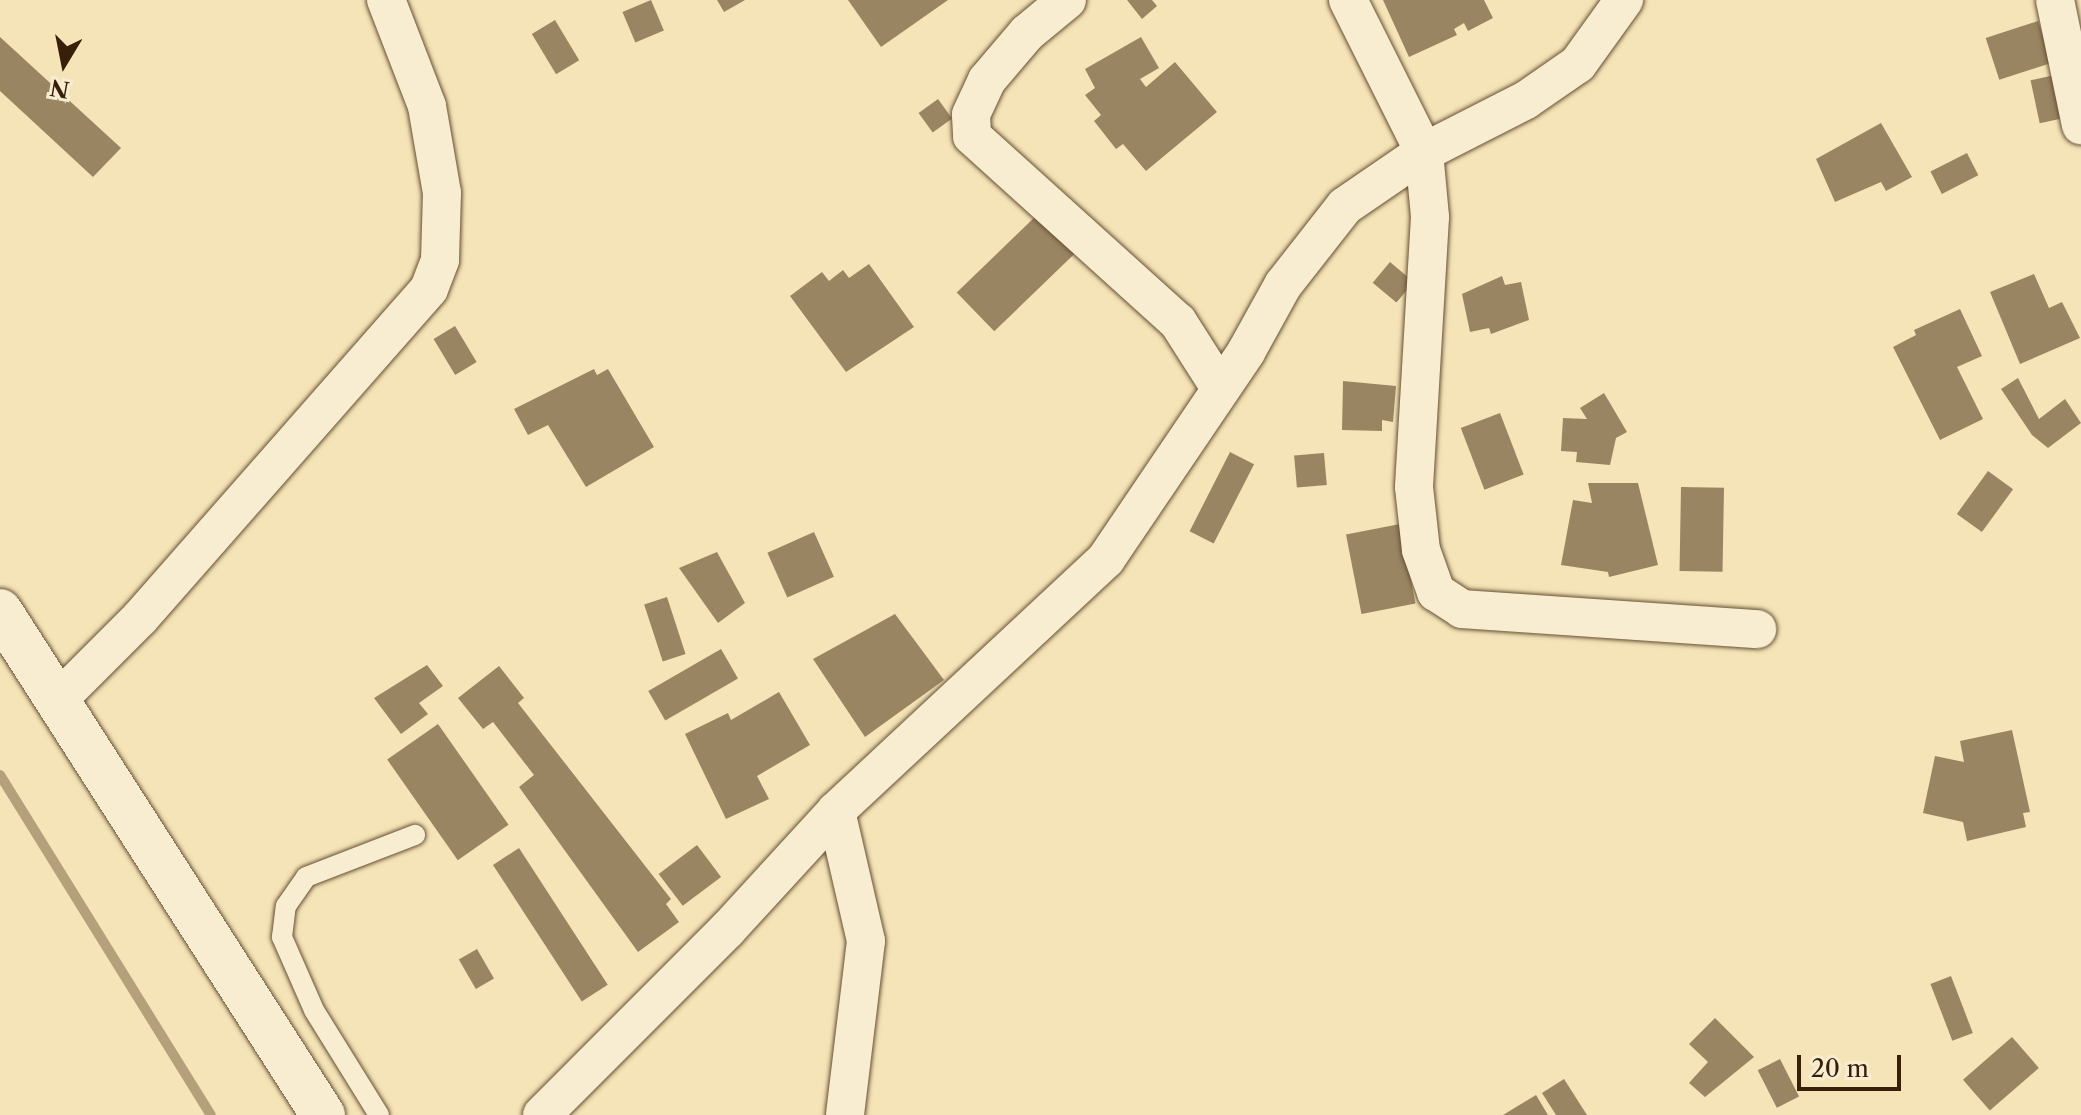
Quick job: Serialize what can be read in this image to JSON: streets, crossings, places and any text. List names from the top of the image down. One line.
{"scale_bar":"20 m","north":"bottom"}
